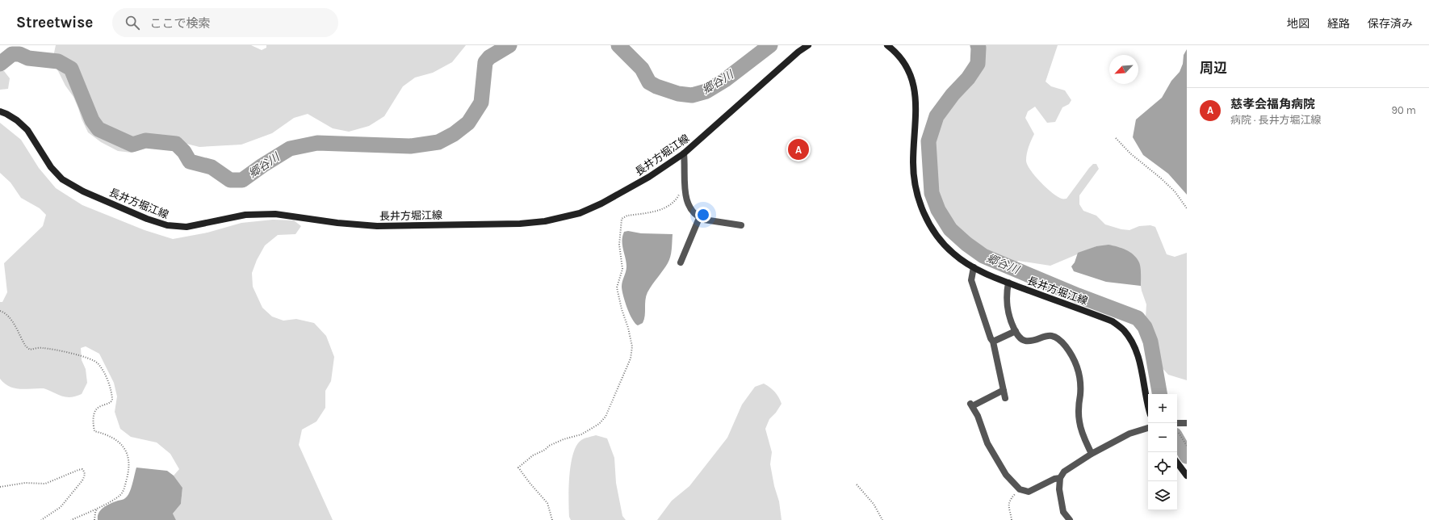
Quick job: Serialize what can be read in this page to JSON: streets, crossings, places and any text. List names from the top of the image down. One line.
{"streets":{"main road":["長井方堀江線"]},"water":["郷谷川"],"north":"bottom left","page":{"header":"Streetwise","search":"ここで検索","nav":["地図","経路","保存済み"],"heading":"周辺","list":[{"mark":"A","name":"慈孝会福角病院","note":"病院 · 長井方堀江線","value":"90 m"}],"pins":"A","map_buttons":["+","−"]}}
